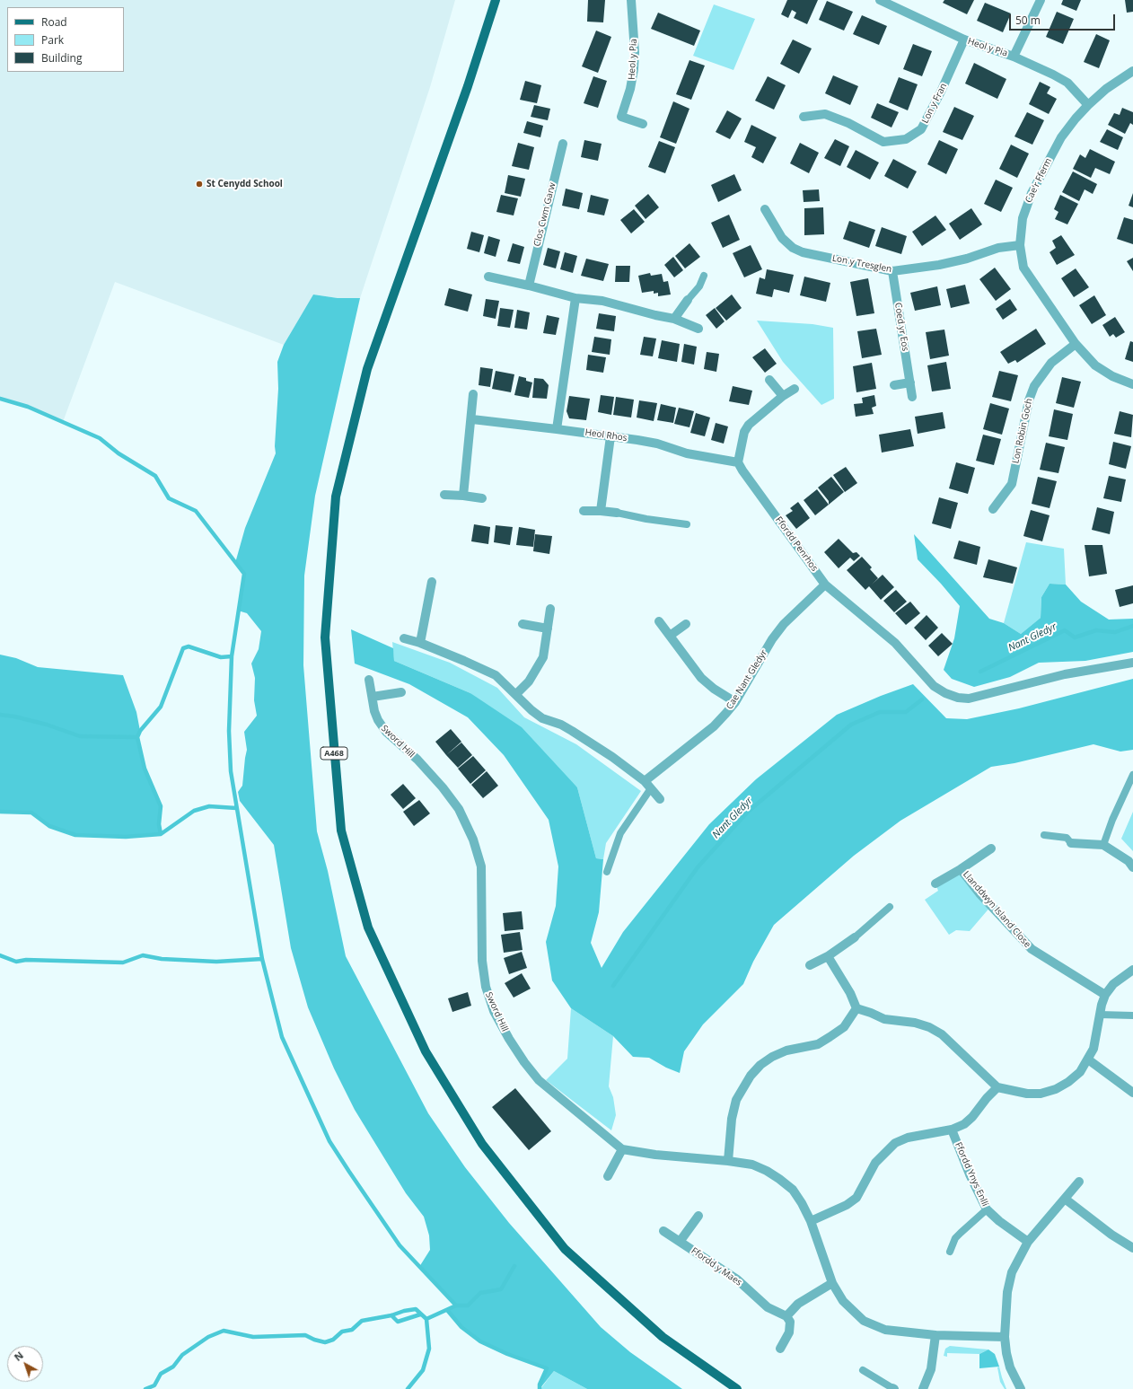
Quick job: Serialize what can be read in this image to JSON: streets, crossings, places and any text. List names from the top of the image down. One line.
{"streets":{"main road":["A468"],"street":["Heol y Pia","Lon y Fran","Cae'r Fferm","Clos Cwm Garw","Lon y Tresglen","Coed yr Eos","Lon Robin Goch","Heol Rhos","Ffordd Penrhos","Cae Nant Gledyr","Sword Hill","Llanddwyn Island Close","Ffordd Ynys Enlli","Ffordd y Maes"]},"crossings":[["Heol y Pia","Lon y Fran"],["Heol y Pia","Cae'r Fferm"],["Cae'r Fferm","Lon y Tresglen"],["Cae'r Fferm","Lon Robin Goch"],["Lon y Tresglen","Coed yr Eos"],["Heol Rhos","Ffordd Penrhos"],["Ffordd Penrhos","Cae Nant Gledyr"]],"water":["Nant Gledyr"],"places":["St Cenydd School"],"legend":["Road","Park","Building"],"scale_bar":"50 m","north":"top left"}
